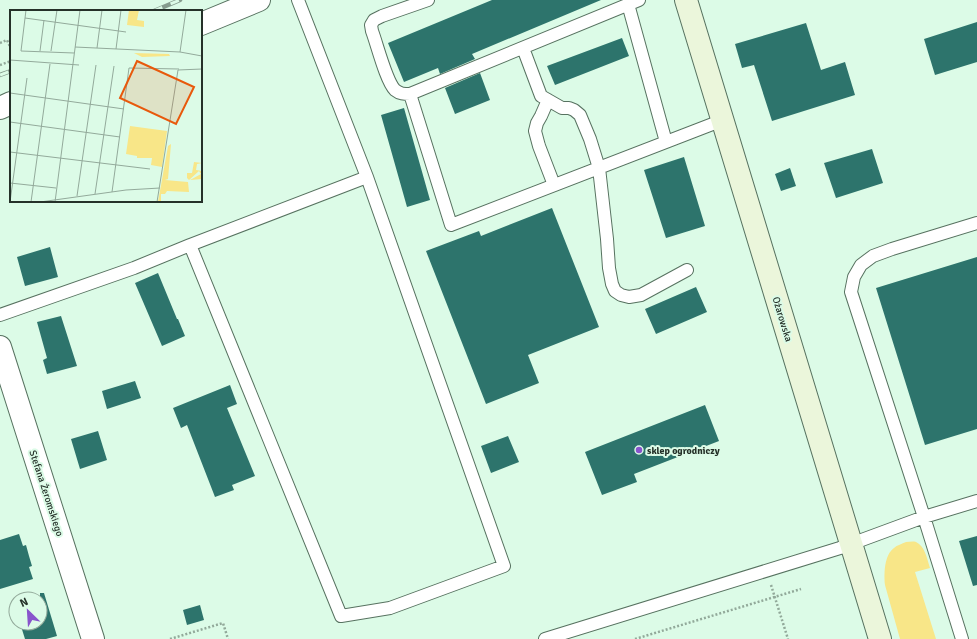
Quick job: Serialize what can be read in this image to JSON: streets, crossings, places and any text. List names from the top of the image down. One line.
{"streets":{"main road":["Ożarowska"],"street":["Stefana Żeromskiego"]},"places":["sklep ogrodniczy"],"north":"top left"}
